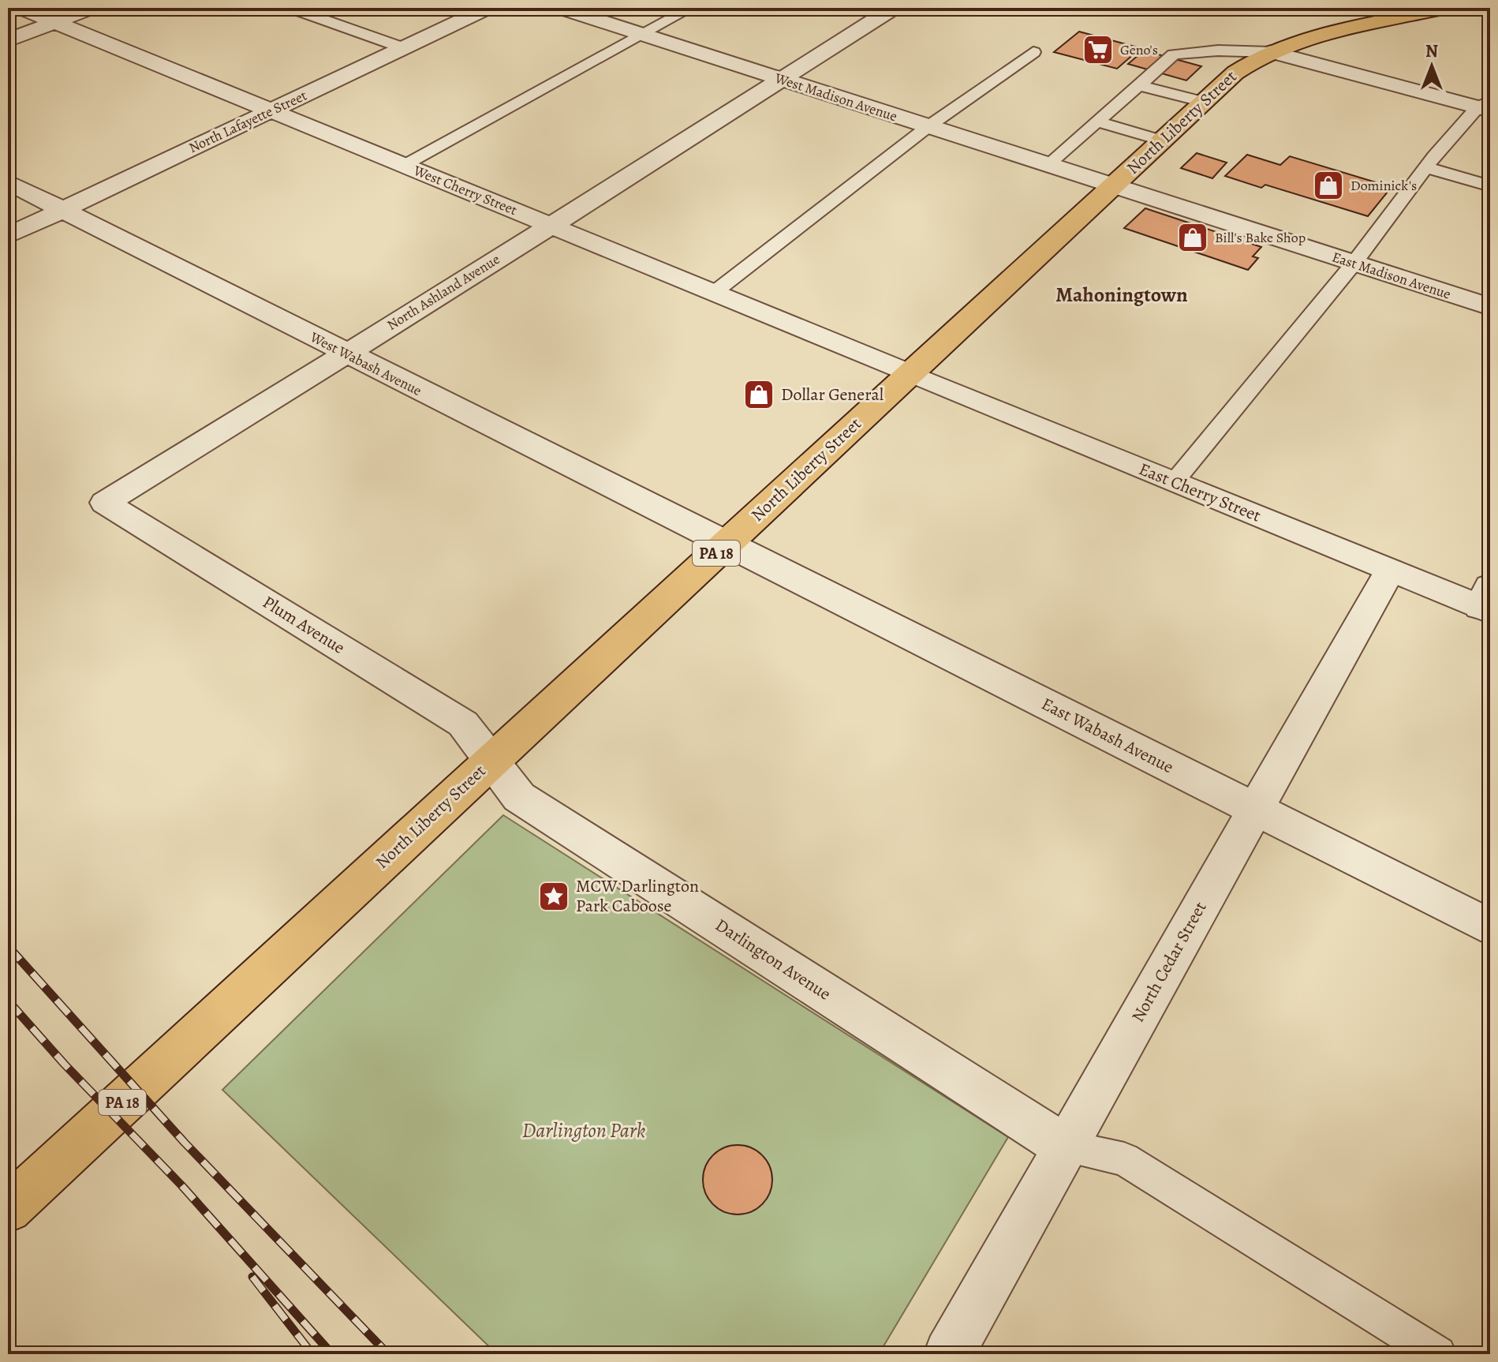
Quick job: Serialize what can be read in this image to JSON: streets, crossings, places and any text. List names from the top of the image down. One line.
{"streets":{"main road":["North Liberty Street","PA 18"],"street":["West Madison Avenue","North Lafayette Street","West Cherry Street","East Madison Avenue","North Ashland Avenue","West Wabash Avenue","East Cherry Street","Plum Avenue","East Wabash Avenue","Darlington Avenue","North Cedar Street"]},"crossings":[["West Madison Avenue","North Liberty Street"],["West Madison Avenue","East Madison Avenue"],["West Madison Avenue","North Ashland Avenue"],["North Lafayette Street","West Cherry Street"],["North Lafayette Street","West Wabash Avenue"],["North Liberty Street","West Cherry Street"],["North Liberty Street","East Madison Avenue"],["North Liberty Street","West Wabash Avenue"],["North Liberty Street","East Cherry Street"],["North Liberty Street","Plum Avenue"],["North Liberty Street","East Wabash Avenue"],["North Liberty Street","Darlington Avenue"],["West Cherry Street","North Ashland Avenue"],["West Cherry Street","East Cherry Street"],["North Ashland Avenue","West Wabash Avenue"],["North Ashland Avenue","Plum Avenue"],["West Wabash Avenue","East Wabash Avenue"],["East Cherry Street","North Cedar Street"],["Plum Avenue","Darlington Avenue"],["East Wabash Avenue","North Cedar Street"],["Darlington Avenue","North Cedar Street"]],"districts":["Mahoningtown"],"parks":["Darlington Park"],"places":{"supermarket":["Geno's"],"shop":["Dominick's","Bill's Bake Shop","Dollar General"],"place":["MCW Darlington Park Caboose"]},"north":"top"}
